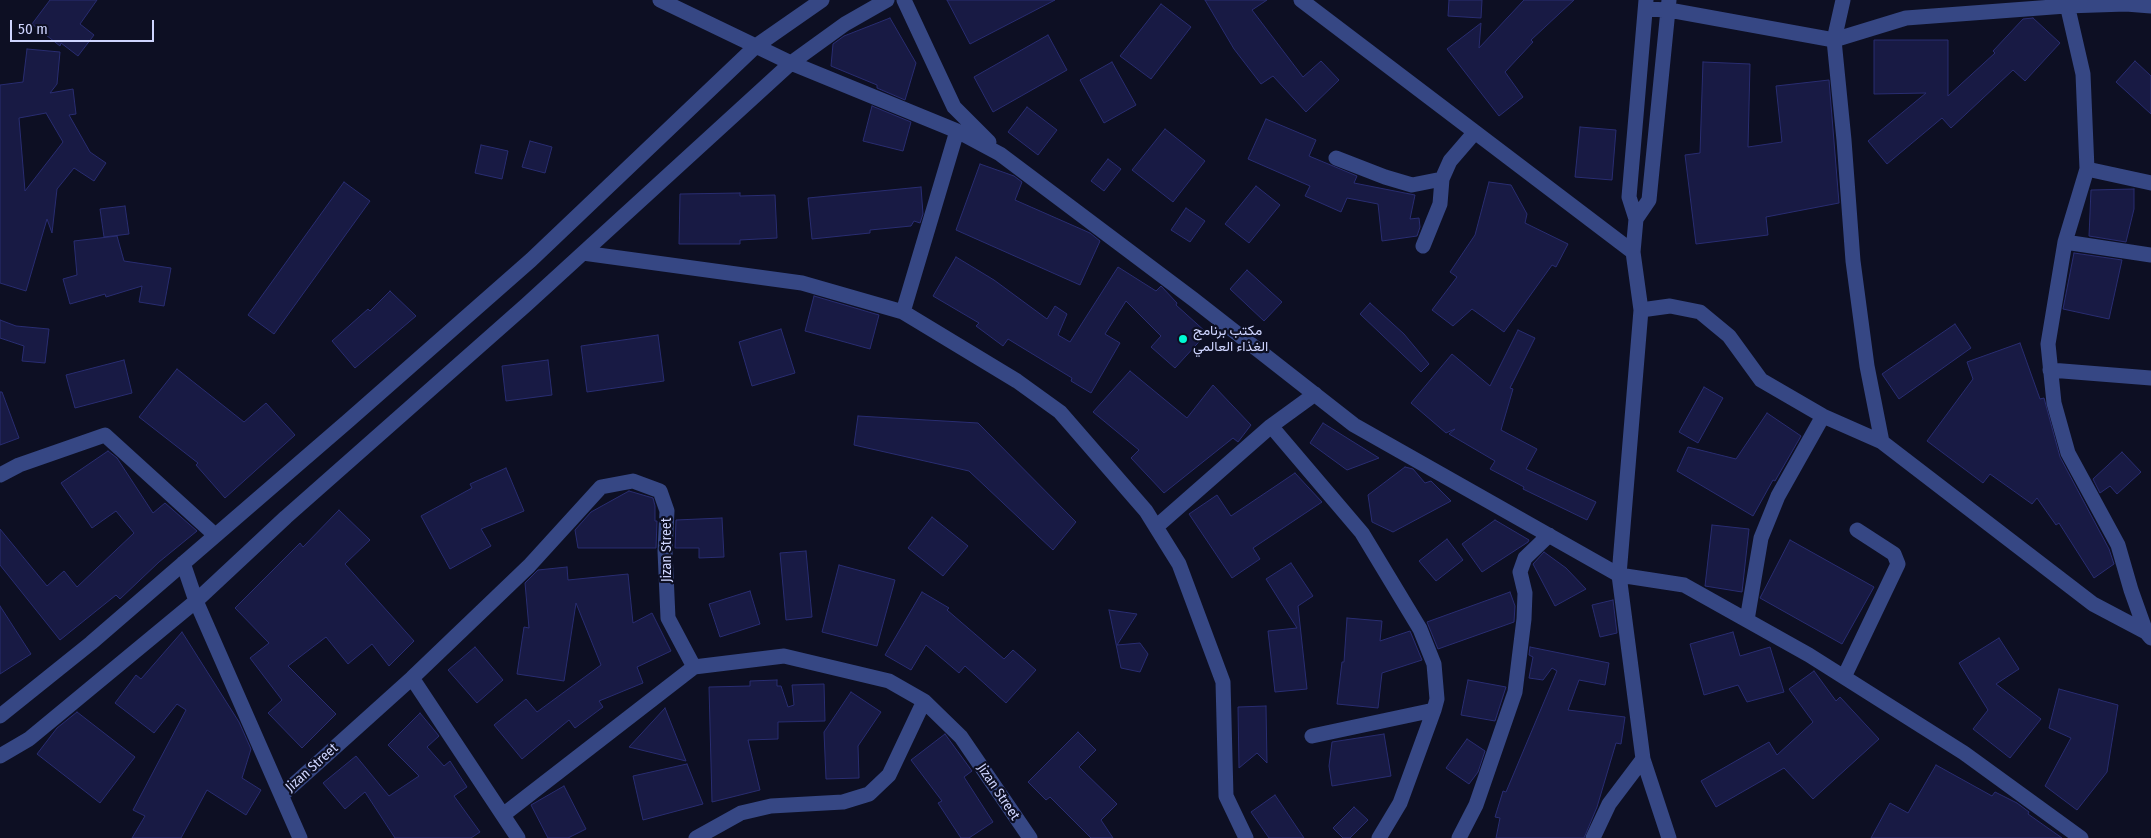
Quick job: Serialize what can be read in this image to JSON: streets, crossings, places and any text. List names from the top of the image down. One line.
{"streets":{"street":["Jizan Street"]},"places":["مكتب برنامج الغذاء العالمي"],"scale_bar":"50 m"}
